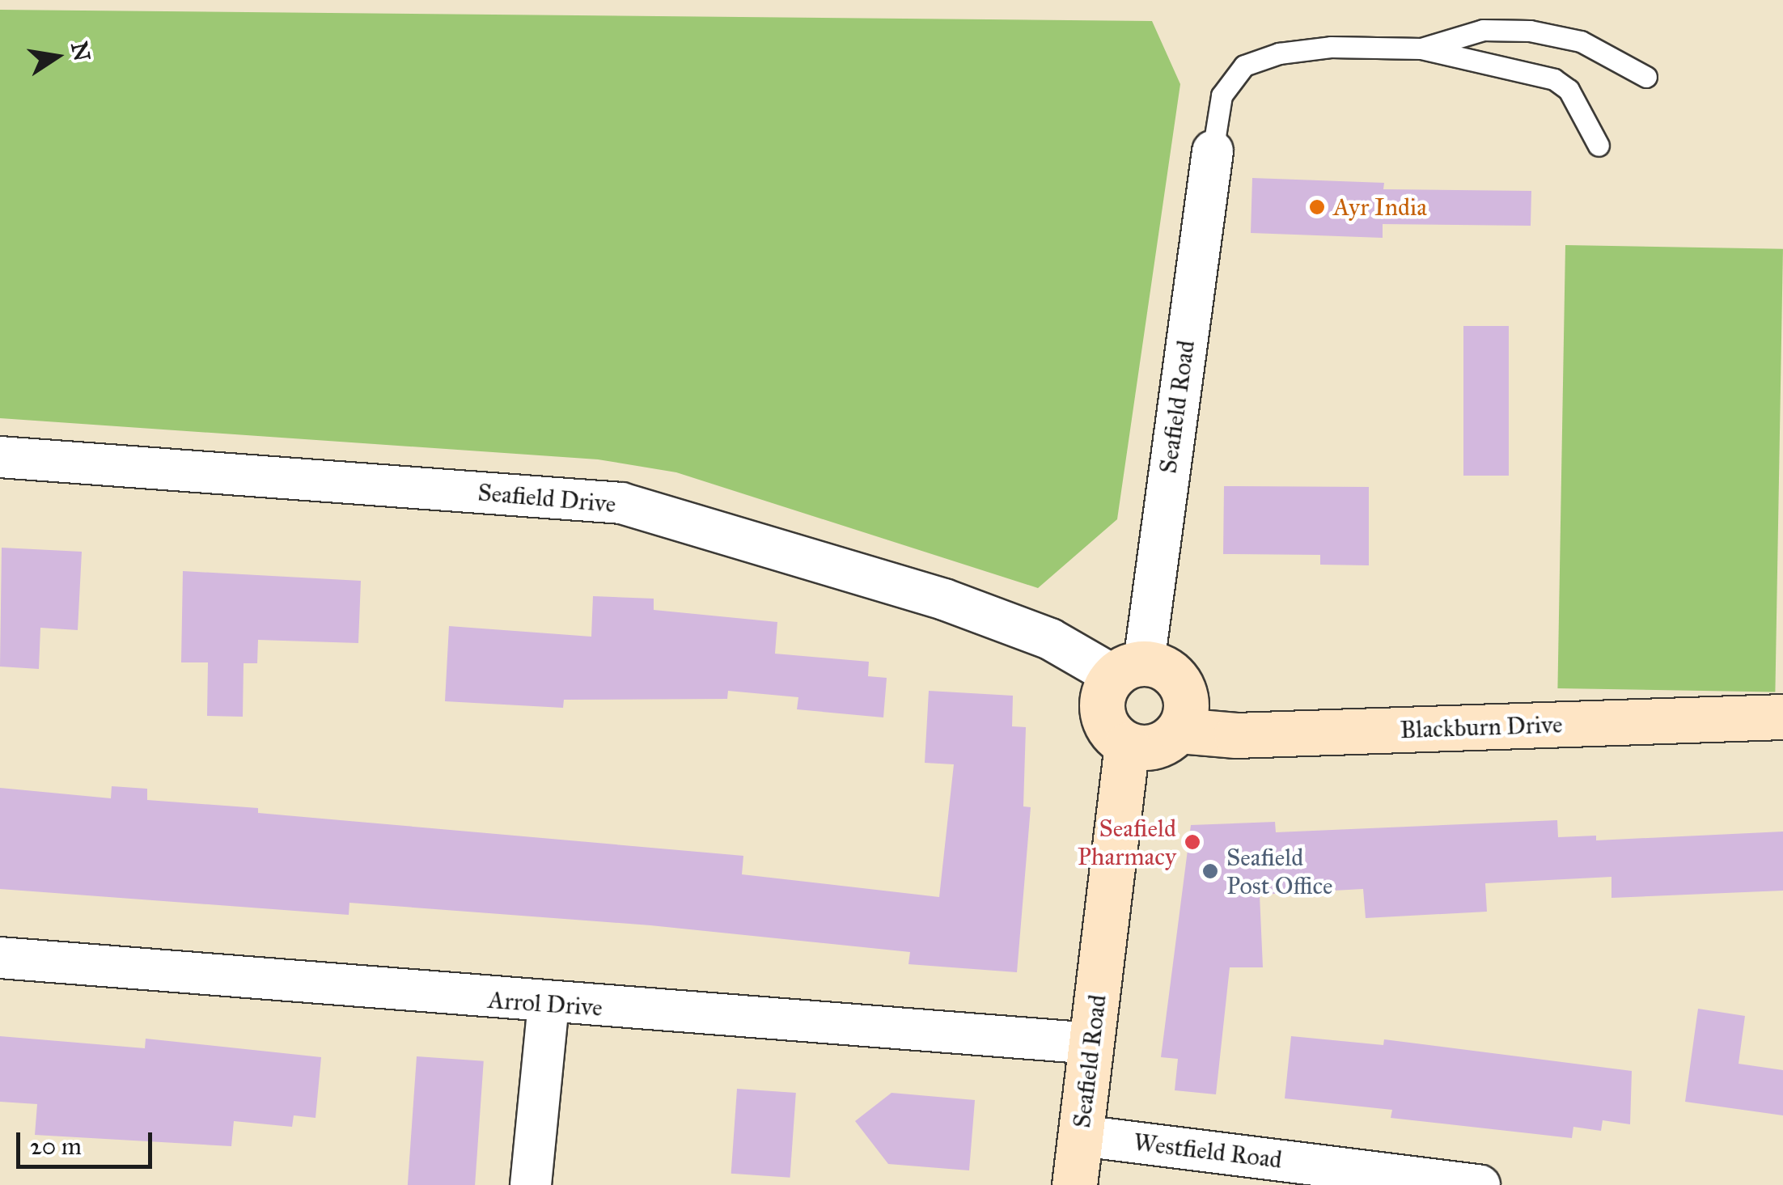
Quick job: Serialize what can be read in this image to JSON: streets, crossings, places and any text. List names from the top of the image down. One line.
{"streets":{"street":["Seafield Road","Seafield Drive","Blackburn Drive","Arrol Drive","Westfield Road"]},"crossings":[["Seafield Road","Seafield Drive"],["Seafield Road","Blackburn Drive"],["Seafield Road","Arrol Drive"],["Seafield Road","Westfield Road"],["Seafield Drive","Blackburn Drive"]],"places":["Ayr India","Seafield Pharmacy","Seafield Post Office"],"scale_bar":"20 m","north":"right"}
